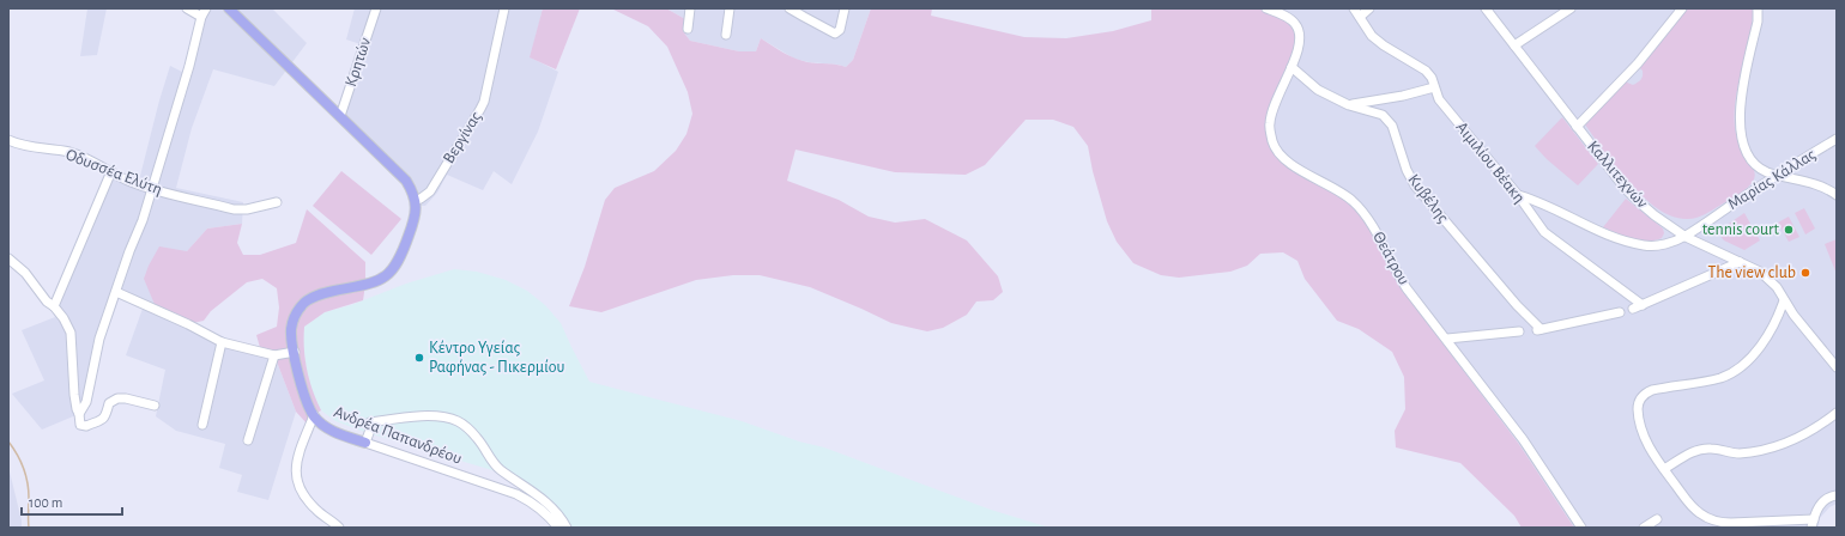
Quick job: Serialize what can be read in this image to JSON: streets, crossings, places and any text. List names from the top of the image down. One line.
{"streets":{"main road":["Ανδρέα Παπανδρέου"],"street":["Κρητών","Βεργίνας","Αιμιλίου Βέακη","Οδυσσέα Ελύτη","Καλλιτεχνών","Μαρίας Κάλλας","Κυβέλης","Θεάτρου"]},"crossings":[["Βεργίνας","Ανδρέα Παπανδρέου"],["Αιμιλίου Βέακη","Μαρίας Κάλλας"],["Καλλιτεχνών","Μαρίας Κάλλας"],["Κυβέλης","Θεάτρου"]],"places":["tennis court","The view club","Κέντρο Υγείας Ραφήνας - Πικερμίου"],"scale_bar":"100 m"}
